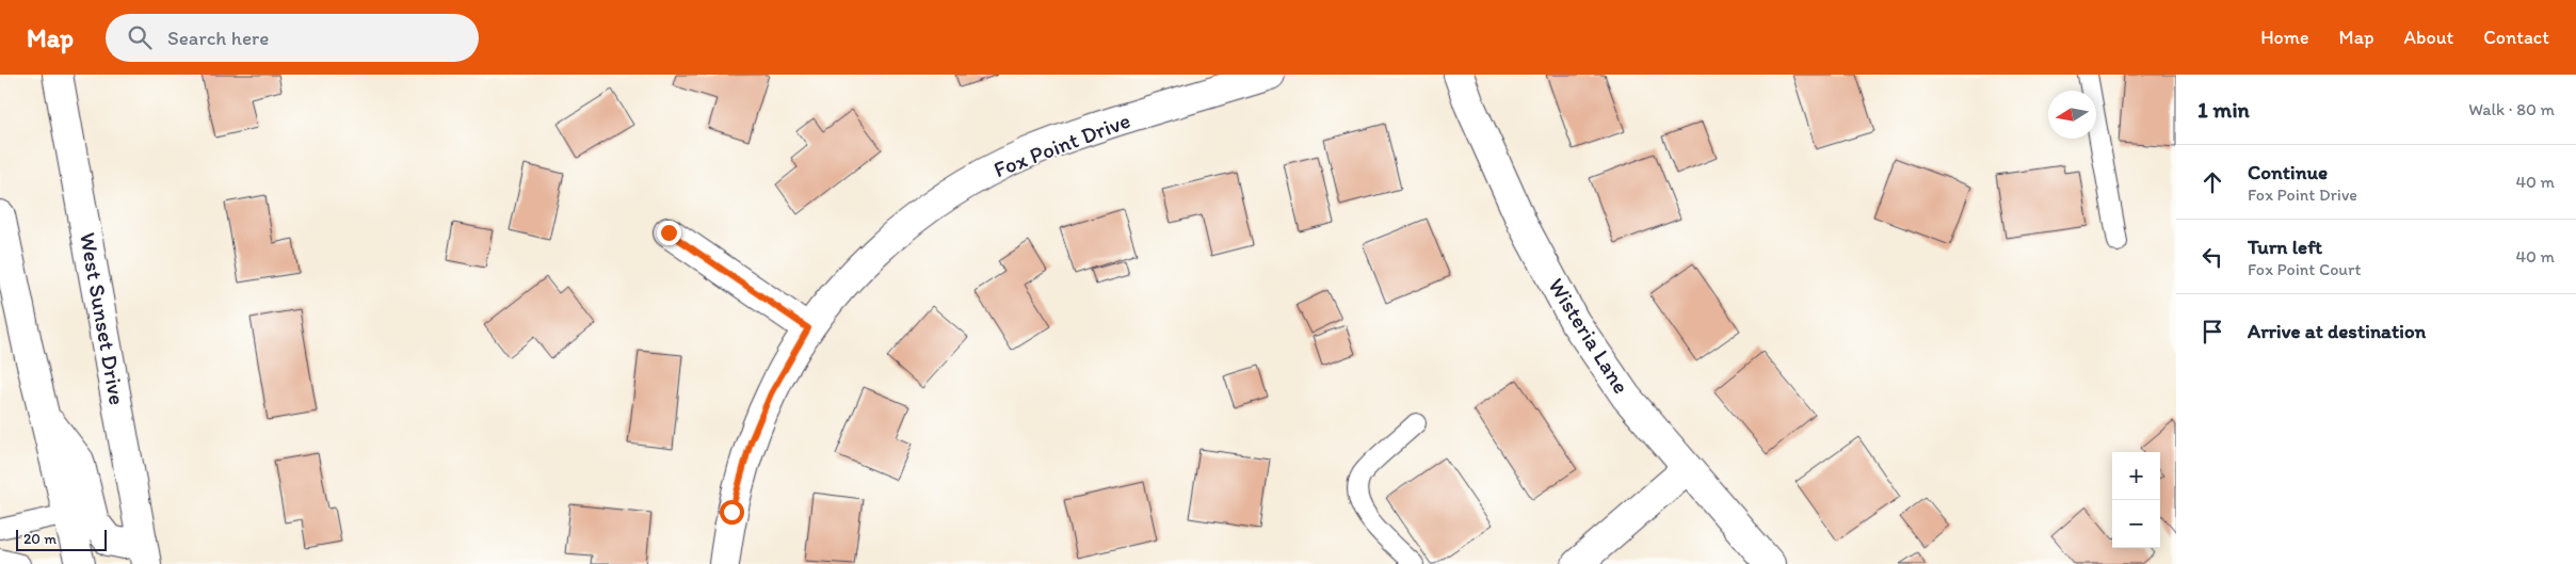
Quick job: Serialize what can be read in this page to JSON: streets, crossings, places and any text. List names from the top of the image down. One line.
{"streets":{"street":["Fox Point Drive","West Sunset Drive","Wisteria Lane"]},"scale_bar":"20 m","north":"left","page":{"header":"Map","search":"Search here","nav":["Home","Map","About","Contact"],"heading":["1 min","Walk · 80 m"],"list":[["Continue","Fox Point Drive","40 m"],["Turn left","Fox Point Court","40 m"],"Arrive at destination"],"map_buttons":["+","−"],"scale":"20 m"}}
